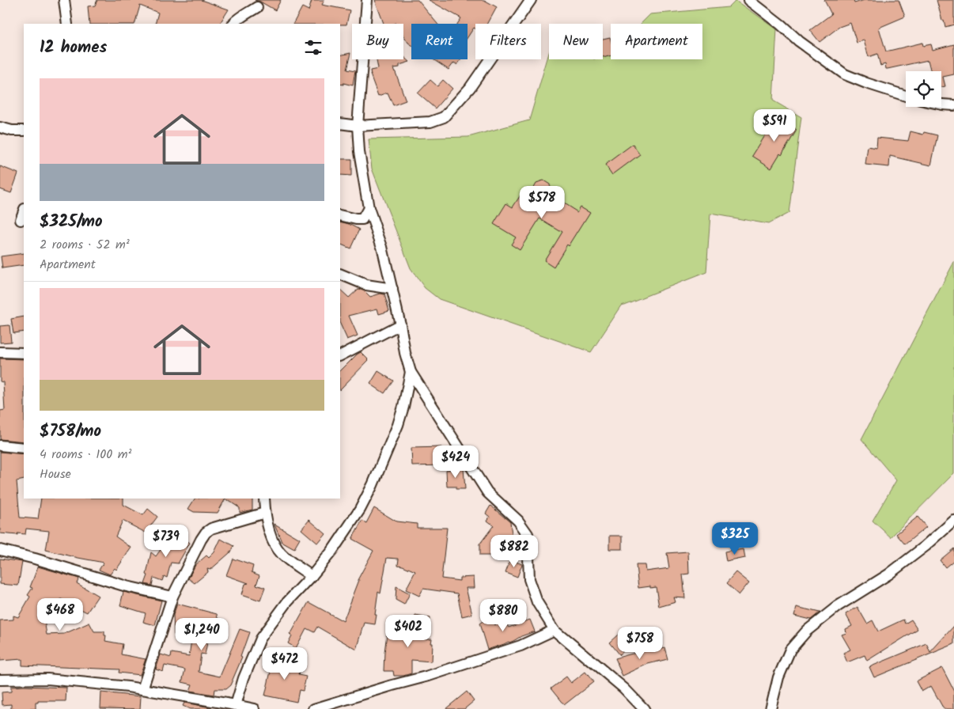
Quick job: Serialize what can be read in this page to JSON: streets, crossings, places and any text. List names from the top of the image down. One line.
{"page":{"chip":["Buy","Rent","Filters","New","Apartment"],"heading":"12 homes","list":[{"name":"$325/mo","note":"2 rooms · 52 m² · Apartment"},{"name":"$758/mo","note":"4 rooms · 100 m² · House"}],"price":["$591","$578","$424","$325","$739","$882","$468","$880","$402","$1,240","$758","$472"]}}
